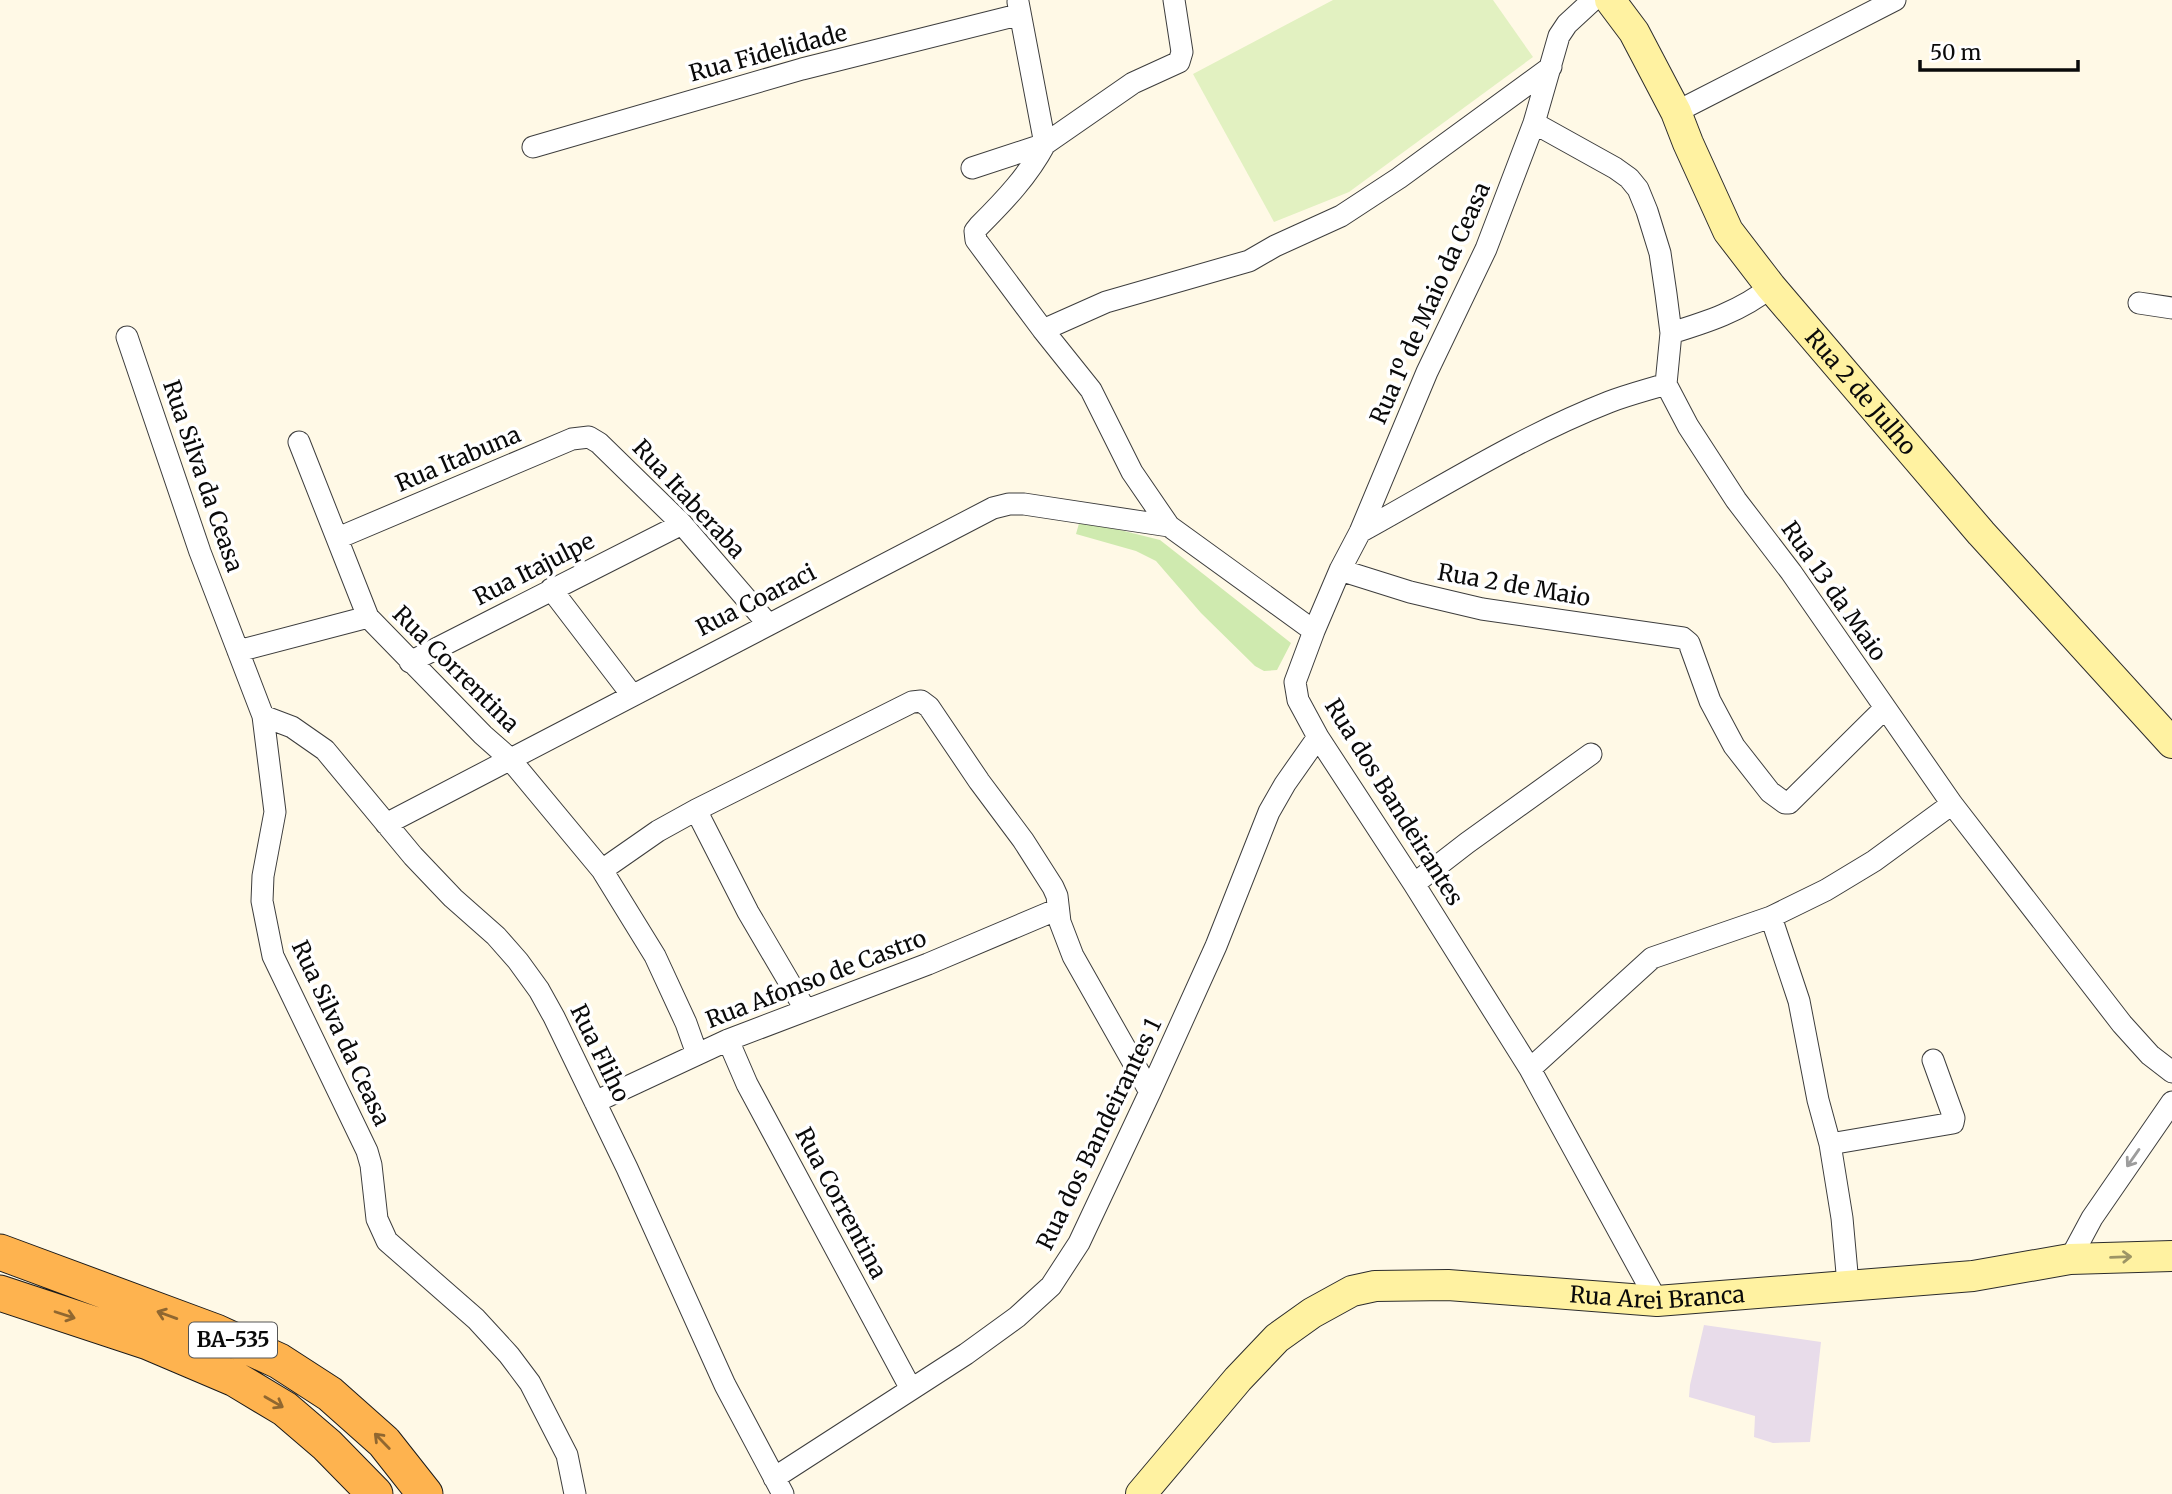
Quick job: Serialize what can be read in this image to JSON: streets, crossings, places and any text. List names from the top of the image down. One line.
{"streets":{"highway":["BA-535"],"main road":["Rua 2 de Julho","Rua Arei Branca"],"street":["Rua Fidelidade","Rua 1º de Maio da Ceasa","Rua Itabuna","Rua Silva da Ceasa","Rua Itaberaba","Rua Itajulpe","Rua 2 de Maio","Rua 13 da Maio","Rua Coaraci","Rua Correntina","Rua dos Bandeirantes","Rua Afonso de Castro","Rua Fliho","Rua dos Bandeirantes 1"]},"crossings":[["Rua 1º de Maio da Ceasa","Rua 2 de Maio"],["Rua 1º de Maio da Ceasa","Rua dos Bandeirantes"],["Rua Itabuna","Rua Itaberaba"],["Rua Itabuna","Rua Correntina"],["Rua Silva da Ceasa","Rua Fliho"],["Rua Itaberaba","Rua Itajulpe"],["Rua Itaberaba","Rua Coaraci"],["Rua Itajulpe","Rua Correntina"],["Rua 2 de Maio","Rua 13 da Maio"],["Rua Coaraci","Rua Correntina"],["Rua Coaraci","Rua Fliho"],["Rua Correntina","Rua Afonso de Castro"],["Rua Correntina","Rua dos Bandeirantes 1"],["Rua dos Bandeirantes","Rua dos Bandeirantes 1"],["Rua dos Bandeirantes","Rua Arei Branca"],["Rua Afonso de Castro","Rua Fliho"],["Rua Fliho","Rua dos Bandeirantes 1"]],"scale_bar":"50 m"}
